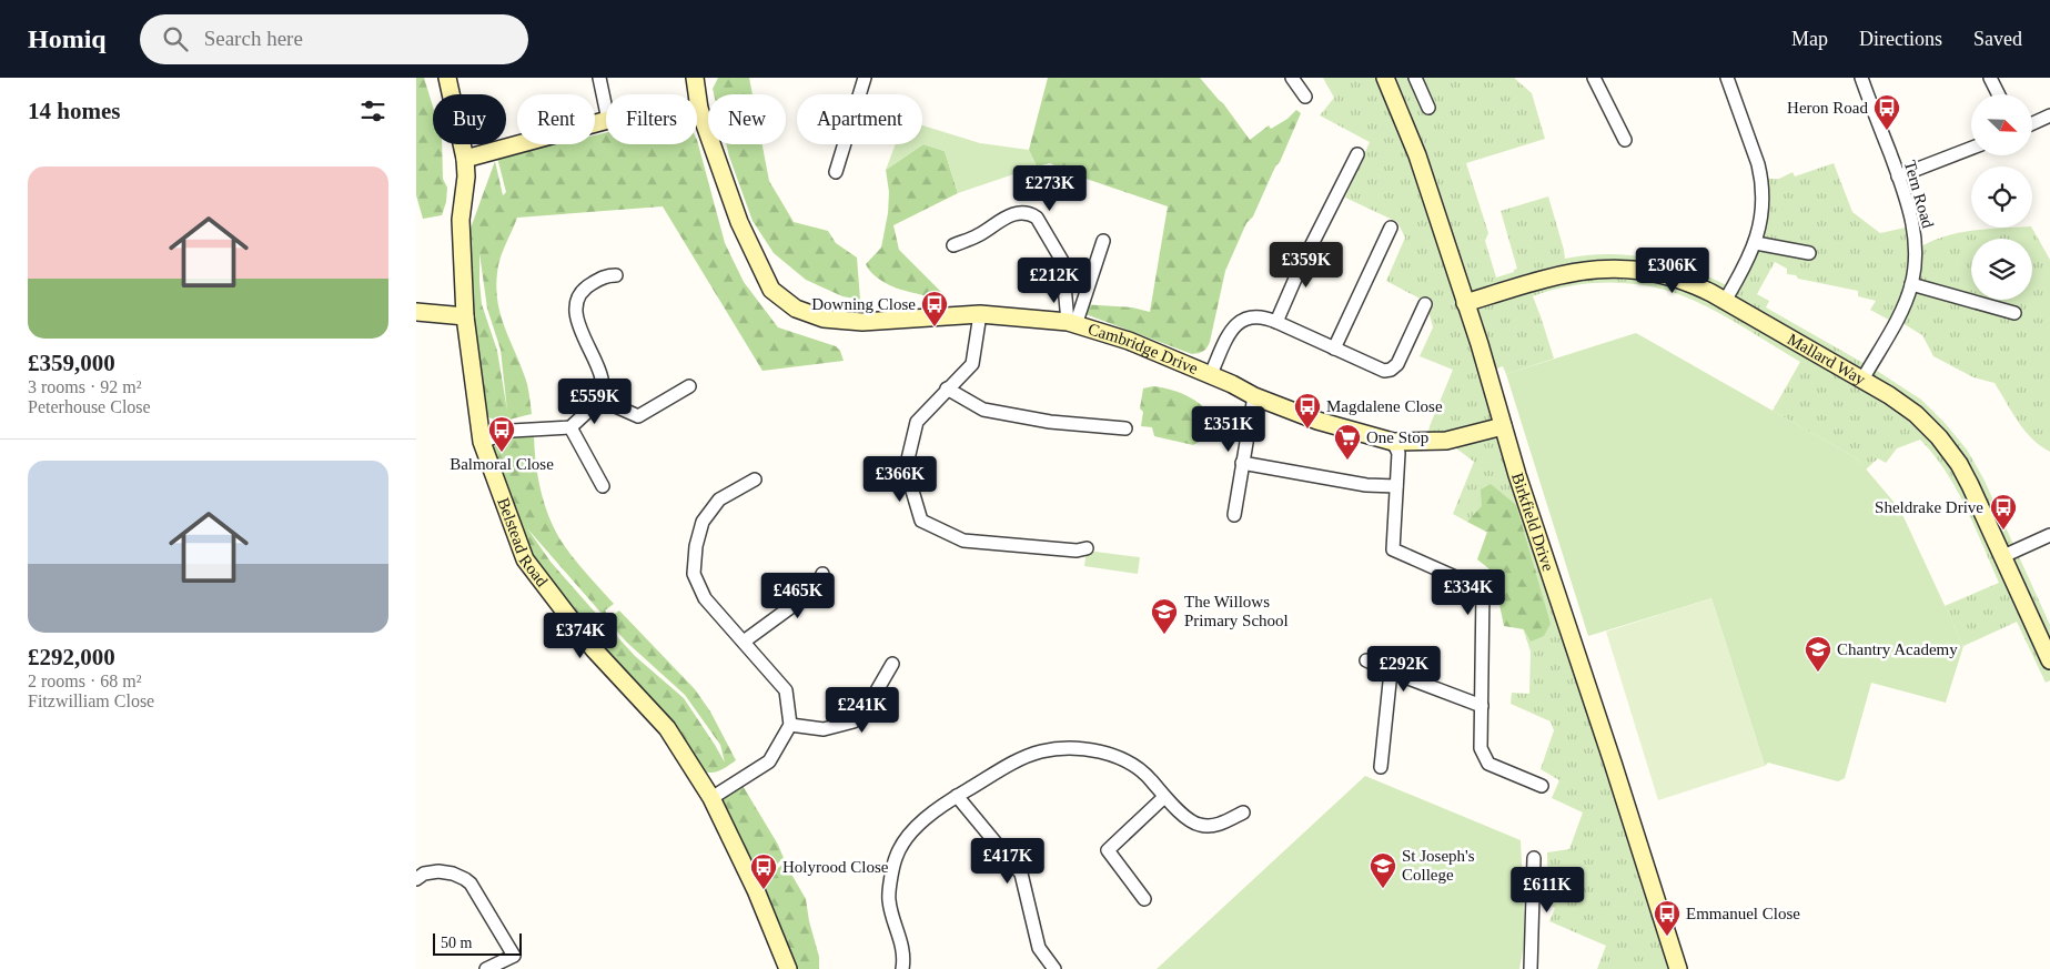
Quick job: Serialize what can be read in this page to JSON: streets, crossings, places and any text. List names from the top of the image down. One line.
{"streets":{"street":["Tern Road","Cambridge Drive","Mallard Way","Birkfield Drive","Belstead Road"]},"crossings":[["Tern Road","Mallard Way"],["Cambridge Drive","Birkfield Drive"],["Mallard Way","Birkfield Drive"]],"places":{"bus stop":["Heron Road","Downing Close","Magdalene Close","Balmoral Close","Sheldrake Drive","Holyrood Close","Emmanuel Close"],"supermarket":["One Stop"],"school or university":["The Willows Primary School","Chantry Academy","St Joseph's College"]},"scale_bar":"50 m","north":"bottom right","page":{"header":"Homiq","search":"Search here","nav":["Map","Directions","Saved"],"heading":"14 homes","chip":["Buy","Rent","Filters","New","Apartment"],"list":[{"name":"£359,000","note":"3 rooms · 92 m² · Peterhouse Close"},{"name":"£292,000","note":"2 rooms · 68 m² · Fitzwilliam Close"}],"price":["£273K","£359K","£306K","£212K","£559K","£351K","£366K","£334K","£465K","£374K","£292K","£241K","£417K","£611K"],"scale":"50 m"}}
